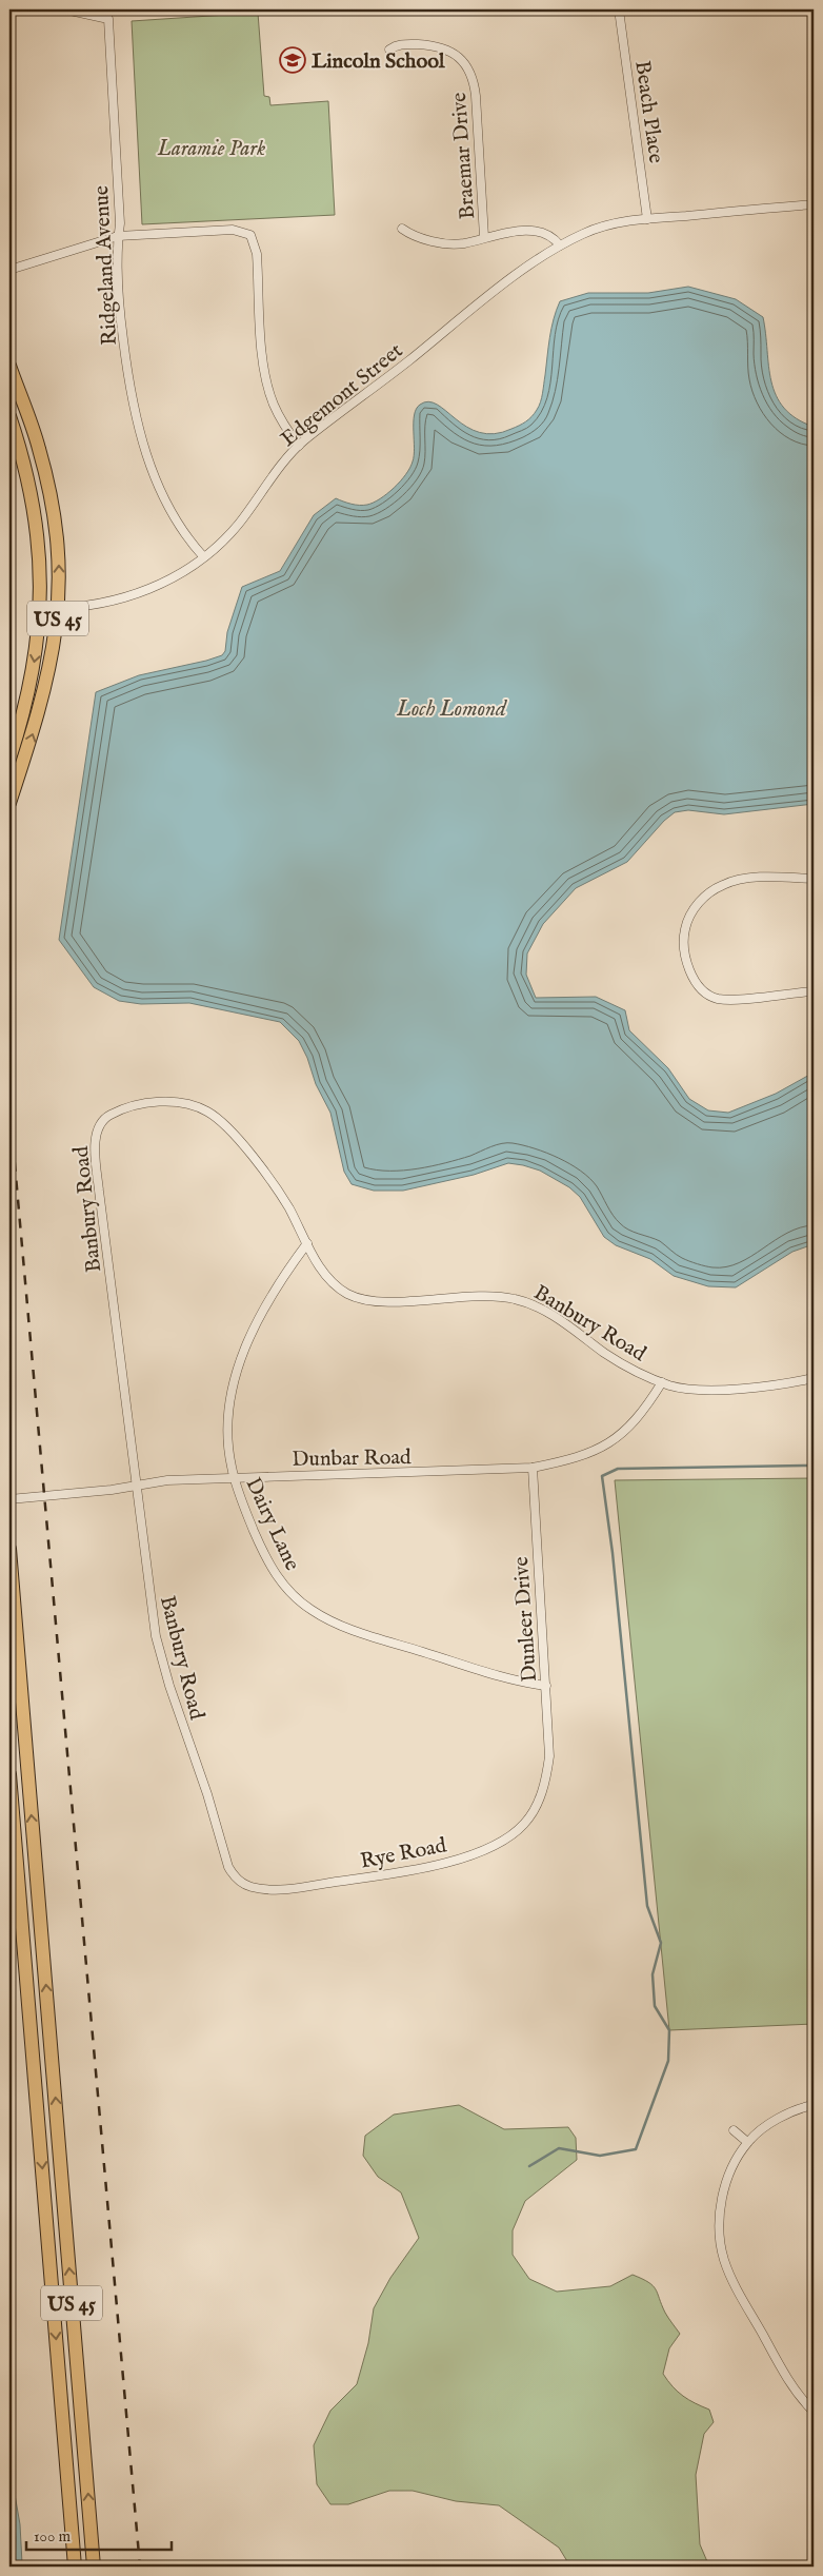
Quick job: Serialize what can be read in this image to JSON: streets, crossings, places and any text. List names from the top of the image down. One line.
{"streets":{"main road":["US 45"],"street":["Beach Place","Braemar Drive","Ridgeland Avenue","Edgemont Street","Banbury Road","Dunbar Road","Dairy Lane","Dunleer Drive","Rye Road"]},"crossings":[["Beach Place","Edgemont Street"],["Ridgeland Avenue","Edgemont Street"],["Edgemont Street","US 45"],["Banbury Road","Dunbar Road"],["Banbury Road","Dairy Lane"],["Banbury Road","Rye Road"],["Dunbar Road","Dairy Lane"],["Dunbar Road","Dunleer Drive"],["Dairy Lane","Dunleer Drive"],["Dunleer Drive","Rye Road"]],"water":["Loch Lomond"],"parks":["Laramie Park"],"places":{"school or university":["Lincoln School"]},"scale_bar":"100 m"}
